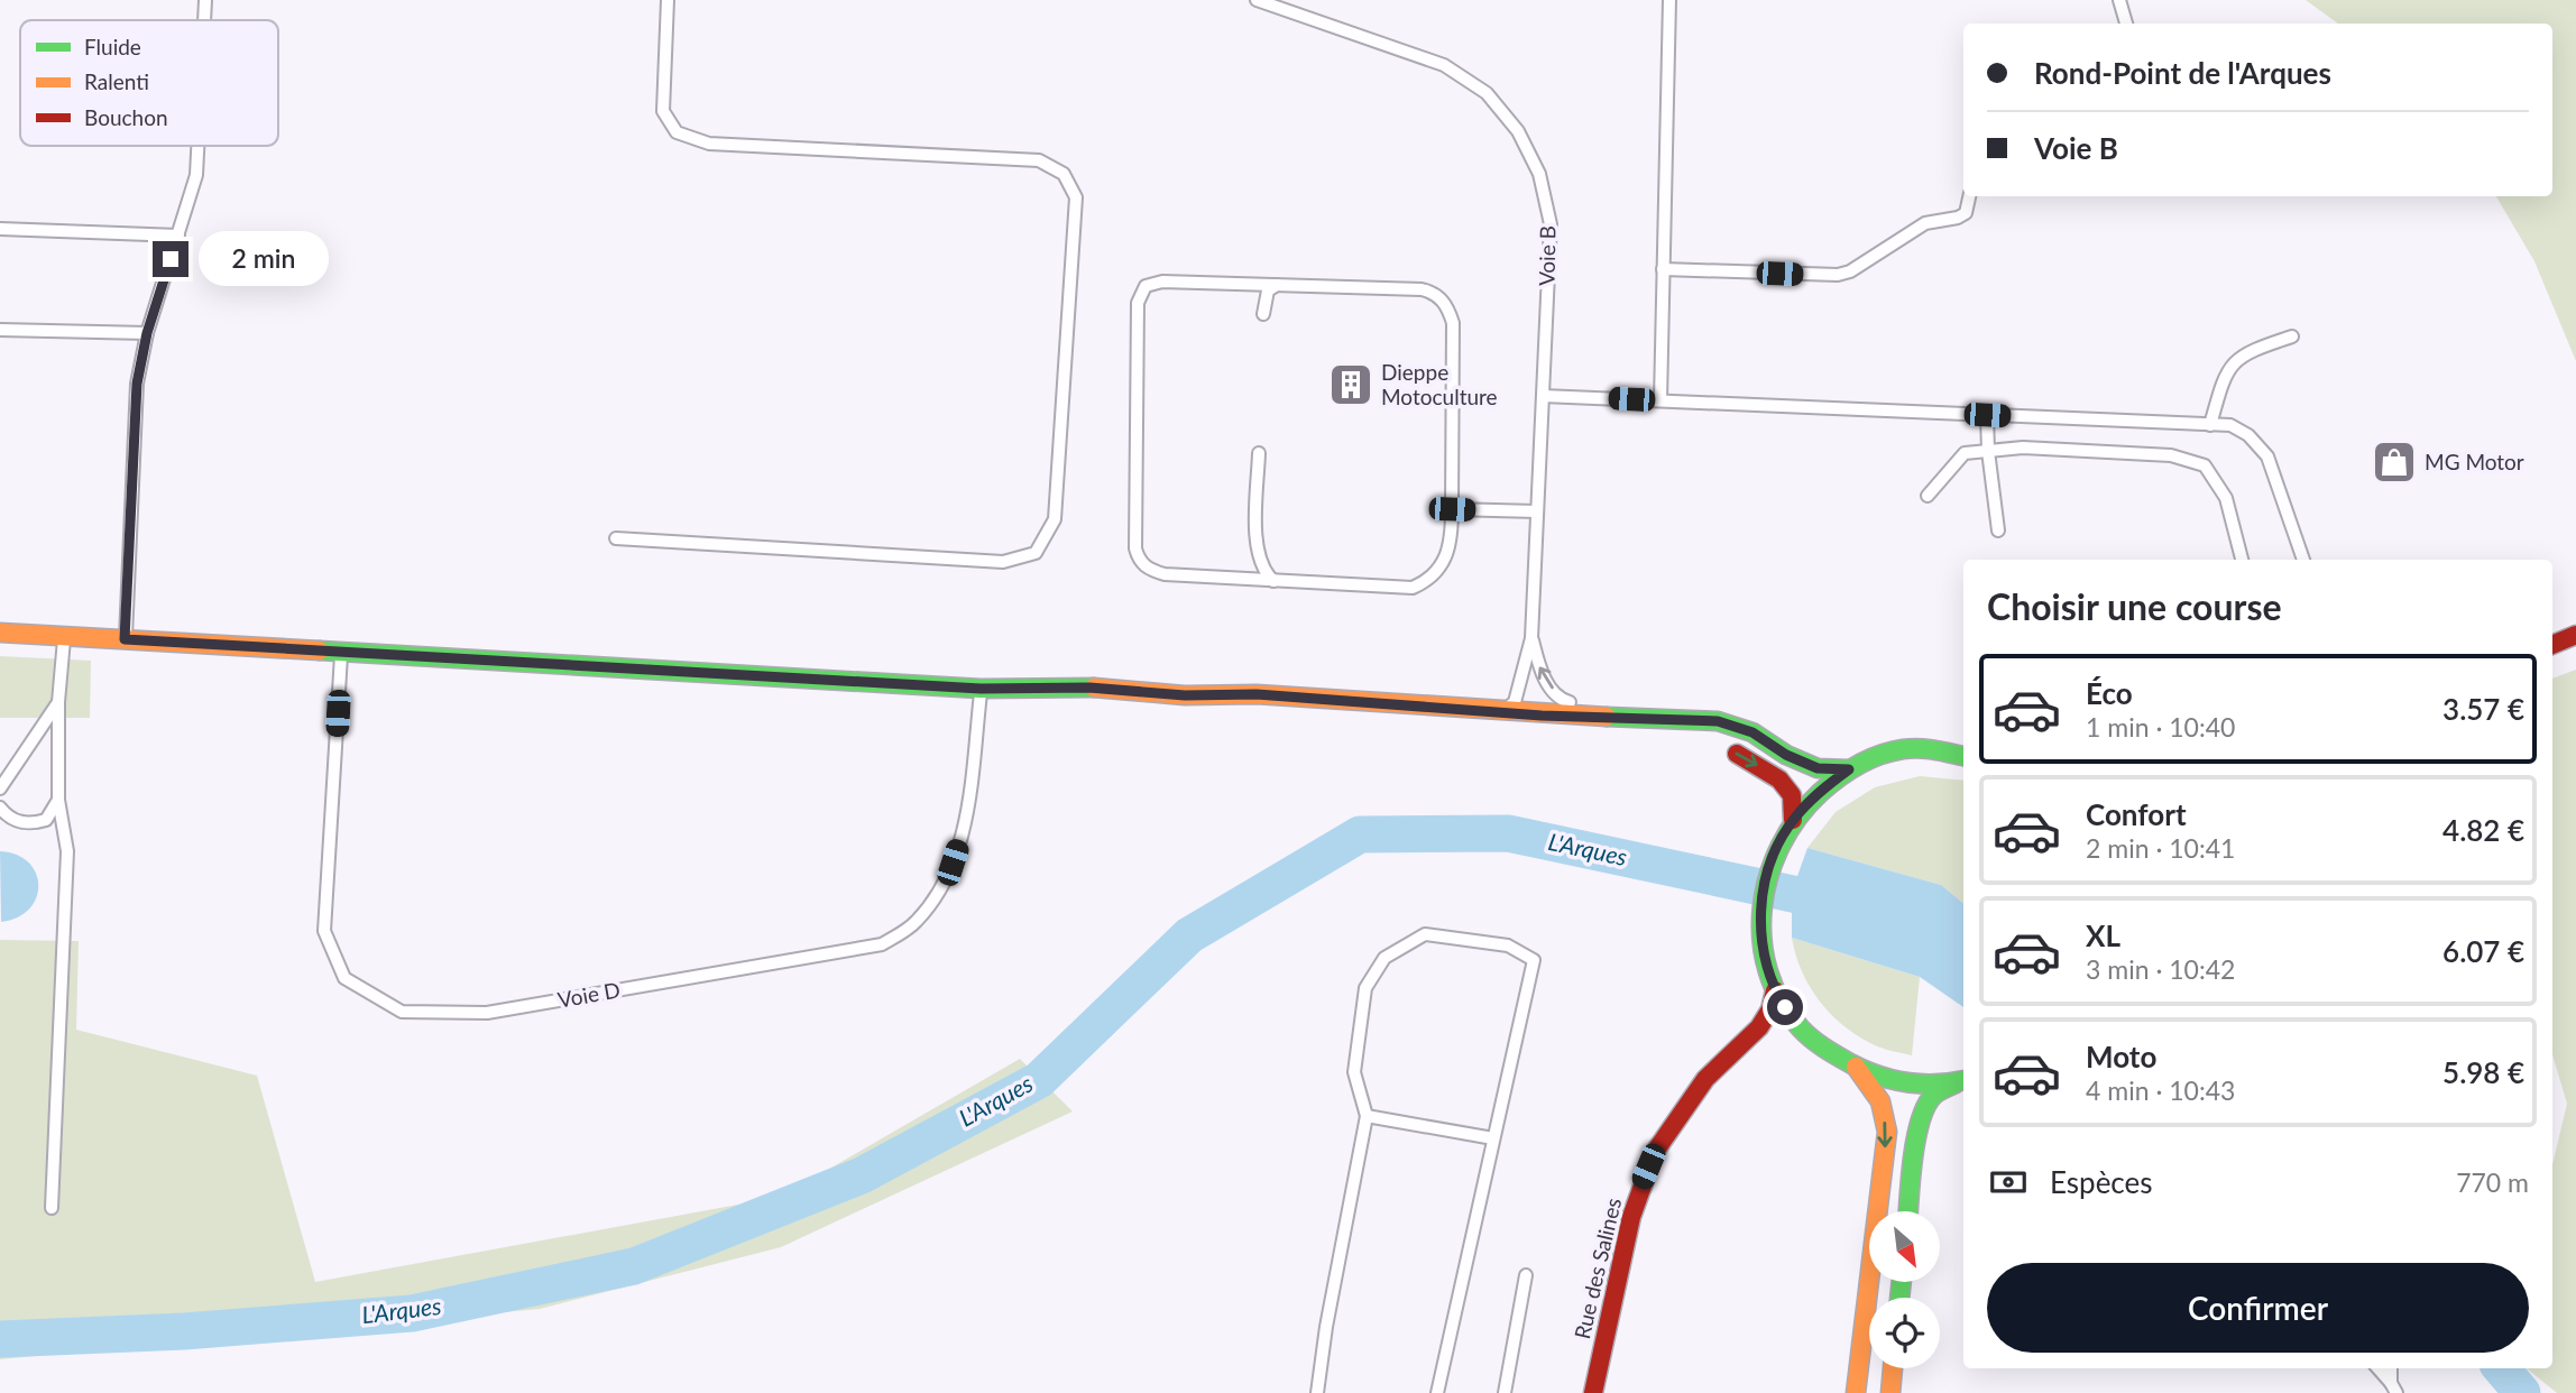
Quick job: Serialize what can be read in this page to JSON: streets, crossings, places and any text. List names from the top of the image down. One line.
{"streets":{"main road":["Rue des Salines"],"lane":["Voie B","Voie D"]},"water":["L'Arques"],"places":{"building":["Dieppe Motoculture"],"shop":["MG Motor"]},"legend":["Fluide","Ralenti","Bouchon"],"north":"bottom right","page":{"banner":["Rond-Point de l'Arques","Voie B"],"bubble":"2 min","heading":"Choisir une course","list":[{"name":"Éco","note":"1 min · 10:40","value":"3.57 €"},{"name":"Confort","note":"2 min · 10:41","value":"4.82 €"},{"name":"XL","note":"3 min · 10:42","value":"6.07 €"},{"name":"Moto","note":"4 min · 10:43","value":"5.98 €"}],"pay":["Espèces","770 m"],"buttons":"Confirmer"}}
